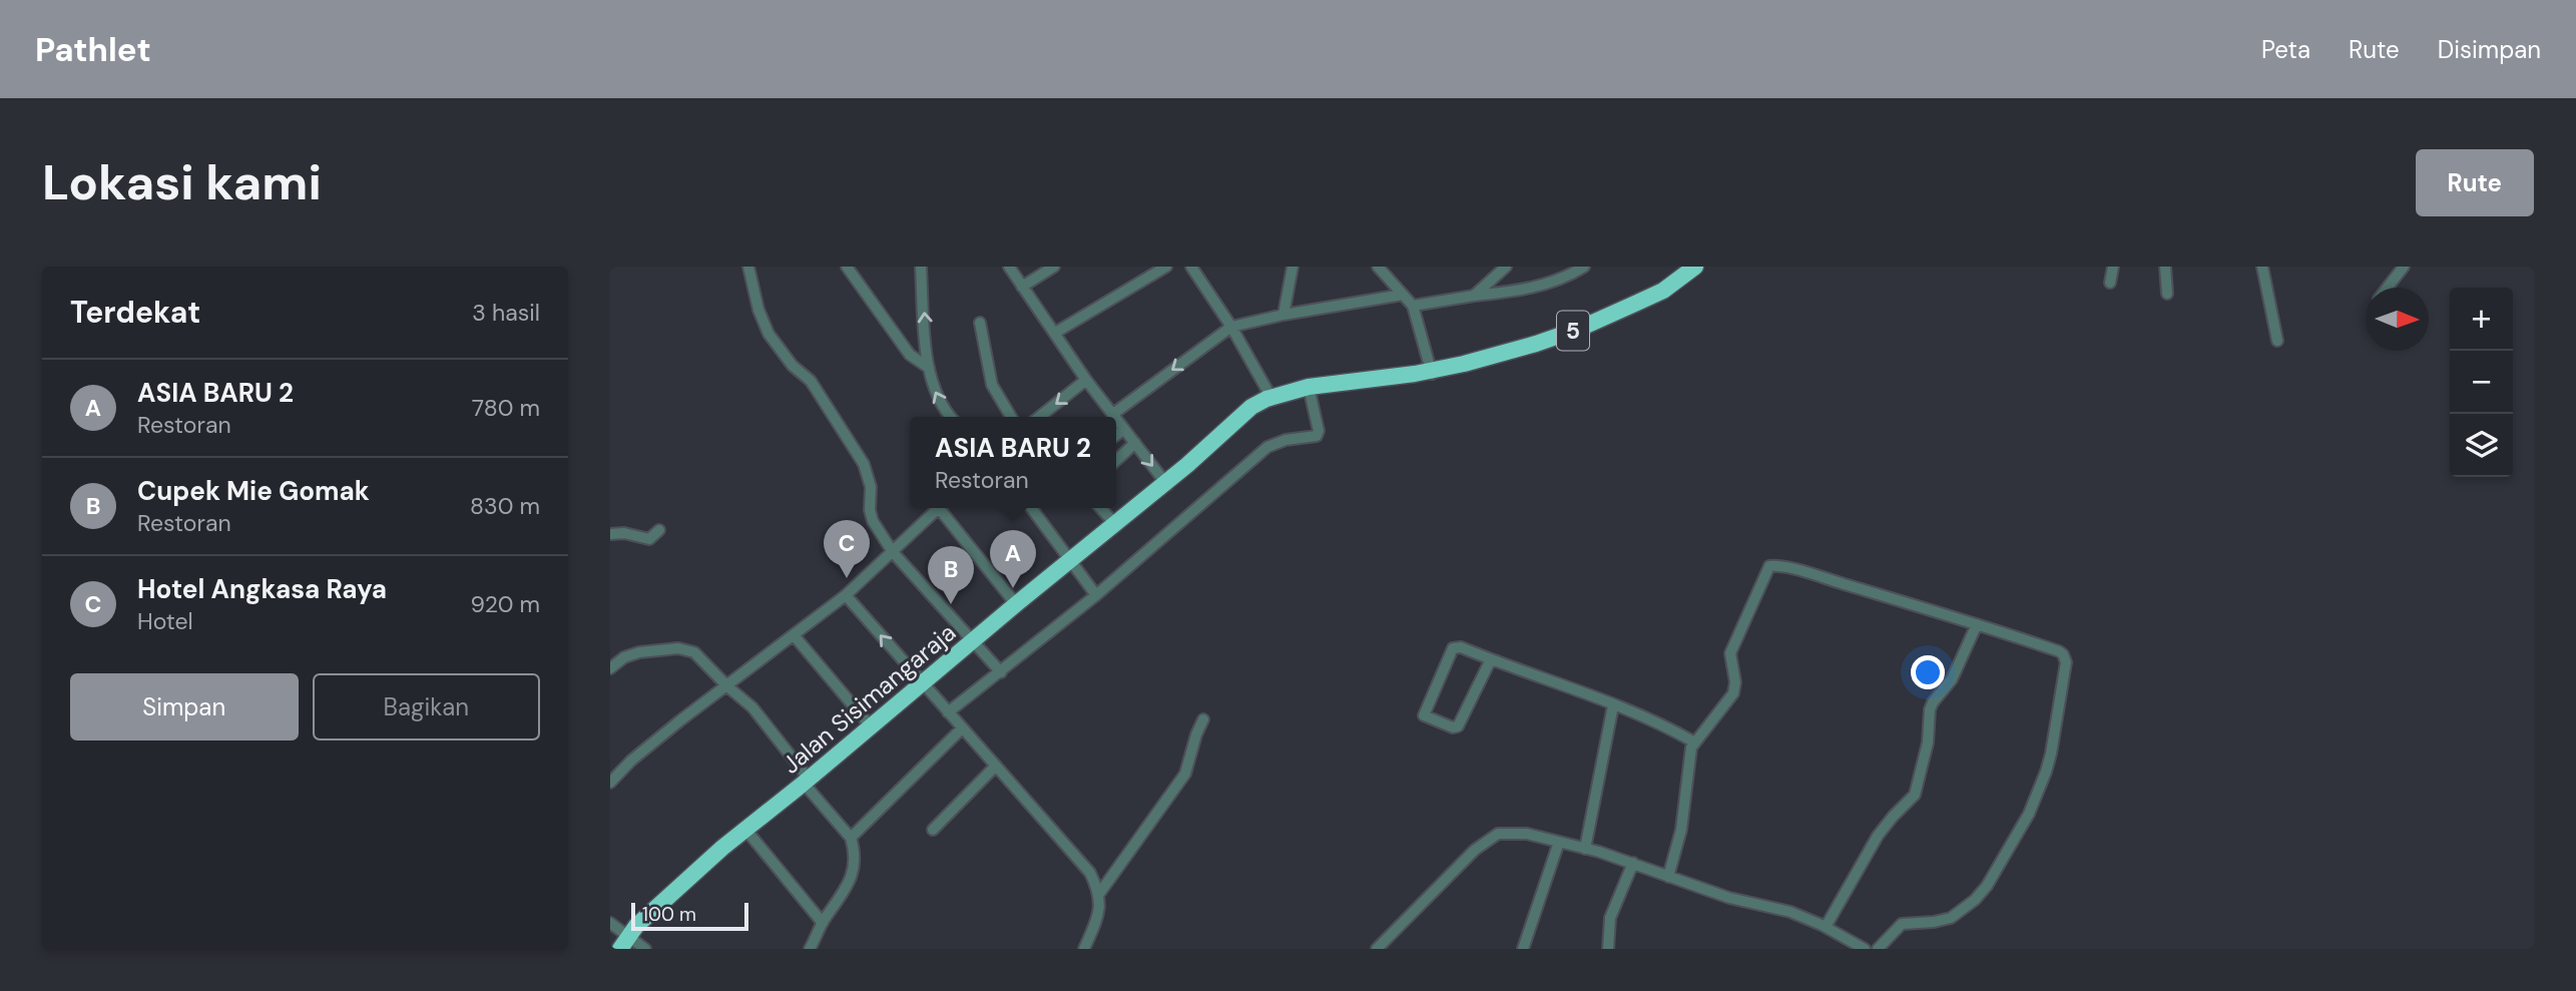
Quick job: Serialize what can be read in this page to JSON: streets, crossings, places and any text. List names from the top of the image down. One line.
{"streets":{"highway":["5","Jalan Sisimangaraja"]},"scale_bar":"100 m","north":"right","page":{"header":"Pathlet","nav":["Peta","Rute","Disimpan"],"buttons":["Rute",["Simpan","Bagikan"]],"title":"Lokasi kami","heading":["Terdekat","3 hasil"],"map_buttons":["+","−"],"list":[{"mark":"A","name":"ASIA BARU 2","note":"Restoran","value":"780 m"},{"mark":"B","name":"Cupek Mie Gomak","note":"Restoran","value":"830 m"},{"mark":"C","name":"Hotel Angkasa Raya","note":"Hotel","value":"920 m"}],"popup":["ASIA BARU 2","Restoran"],"pins":["C","A","B"],"scale":"100 m"}}
